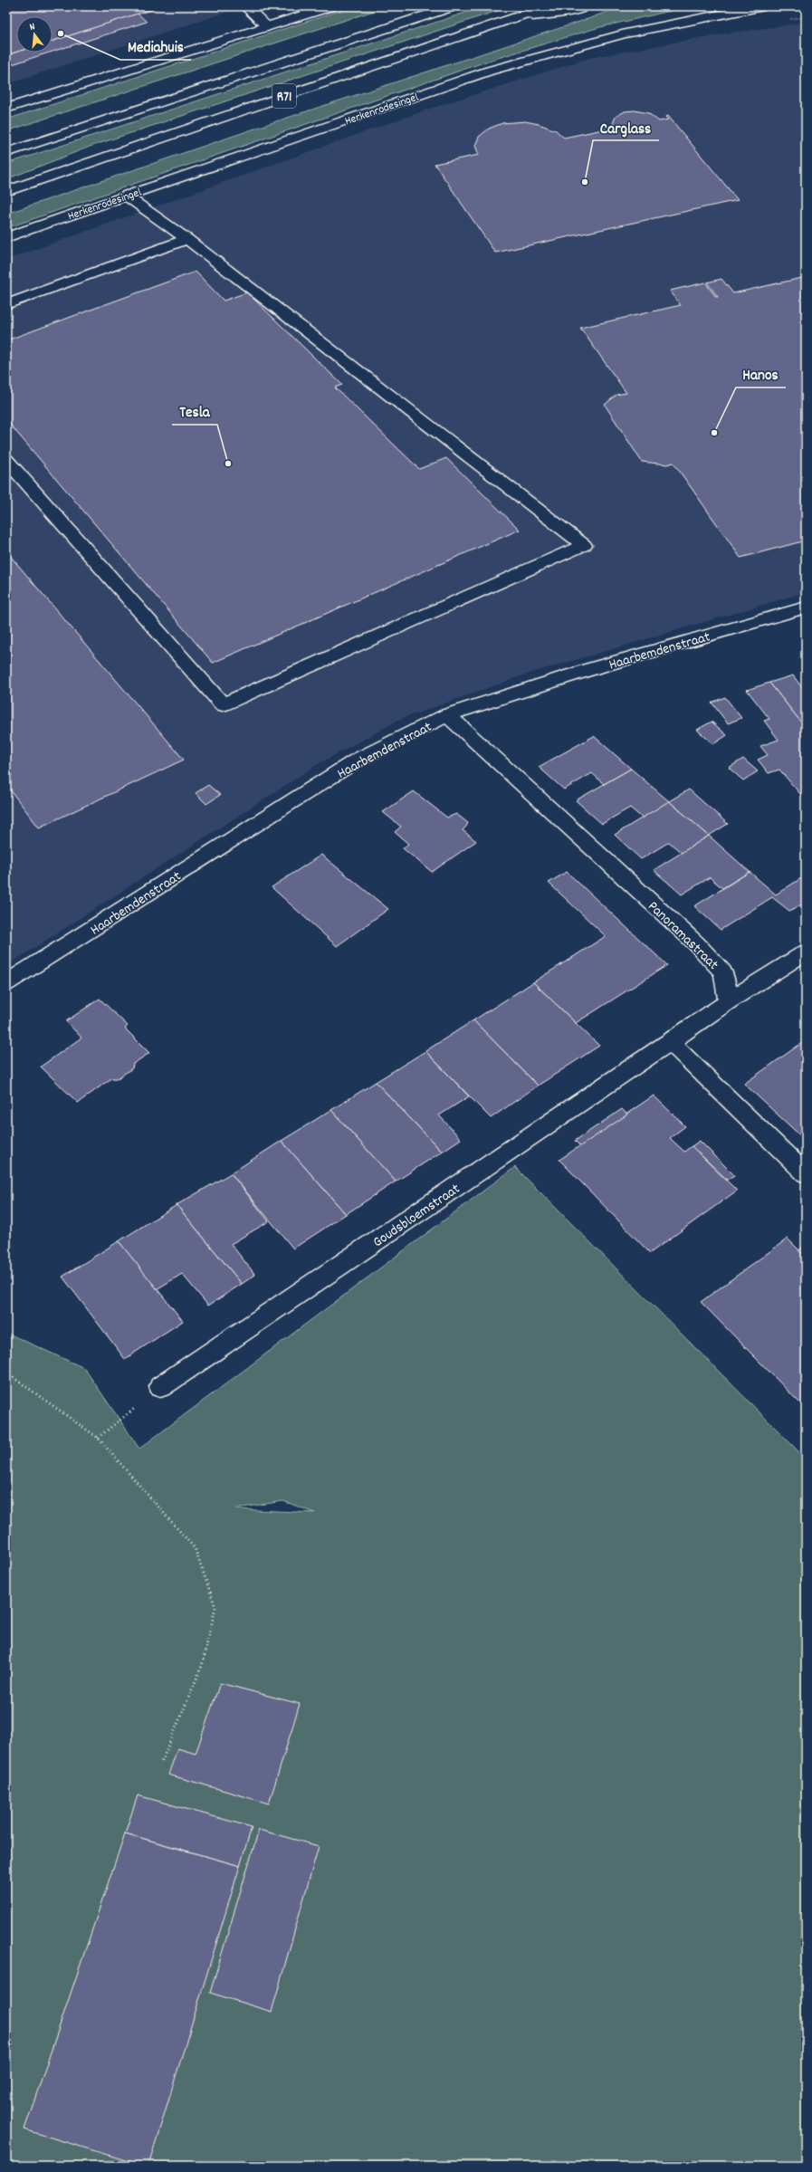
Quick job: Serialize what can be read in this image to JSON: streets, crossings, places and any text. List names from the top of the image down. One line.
{"streets":{"main road":["R71","Herkenrodesingel","Haarbemdenstraat","Panoramastraat","Goudsbloemstraat"]},"crossings":[["Haarbemdenstraat","Panoramastraat"]],"places":["Mediahuis","Carglass","Hanos","Tesla"],"north":"top"}
